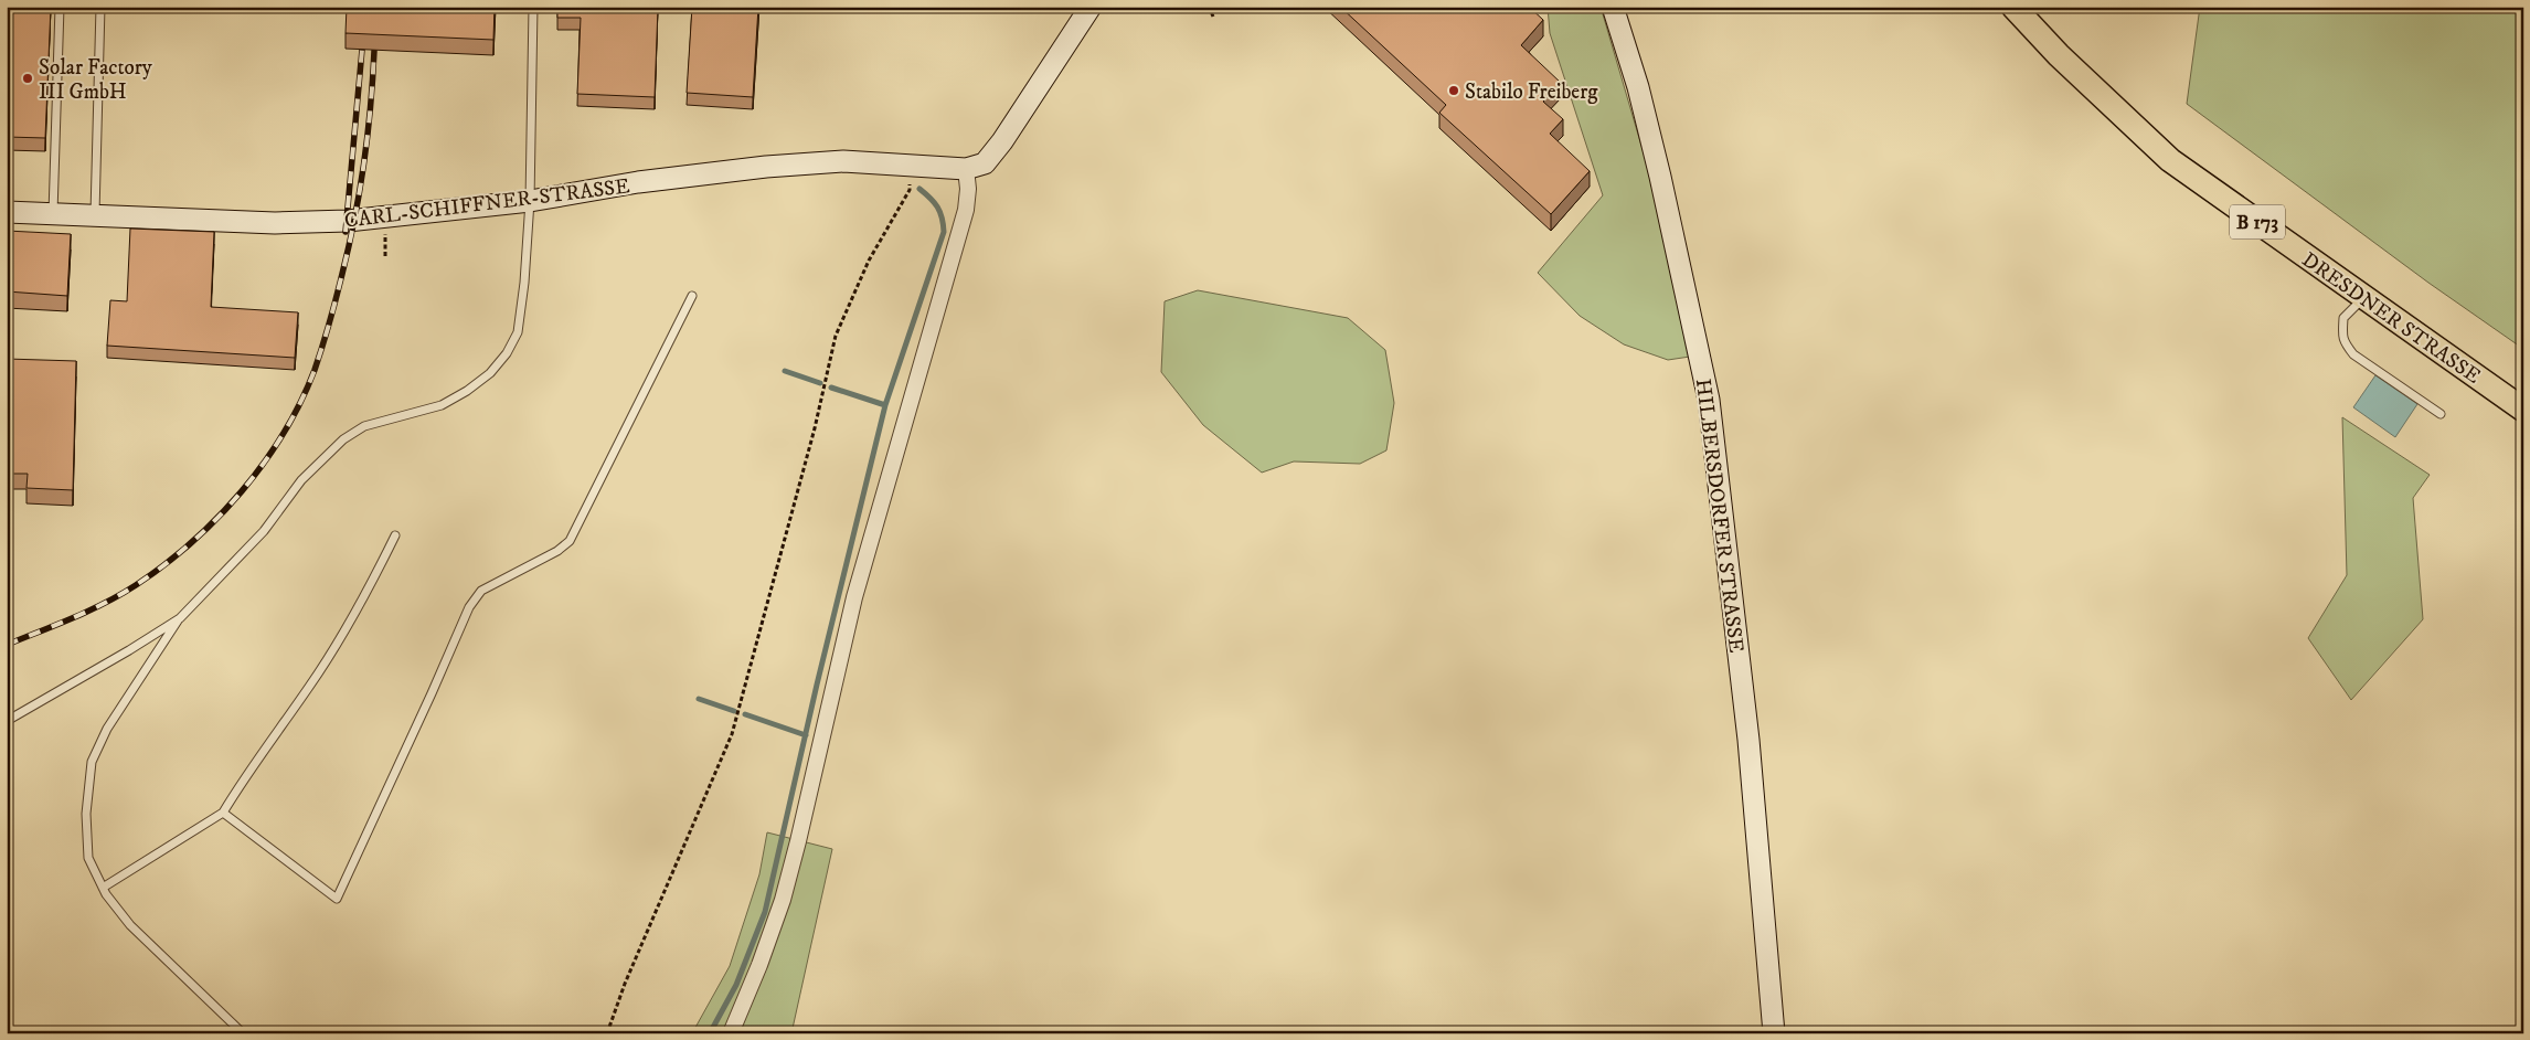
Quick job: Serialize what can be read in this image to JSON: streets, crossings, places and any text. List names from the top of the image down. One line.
{"streets":{"main road":["CARL-SCHIFFNER-STRASSE","B 173","DRESDNER STRASSE","HILBERSDORFER STRASSE"]},"places":["Solar Factory III GmbH","Stabilo Freiberg"]}
